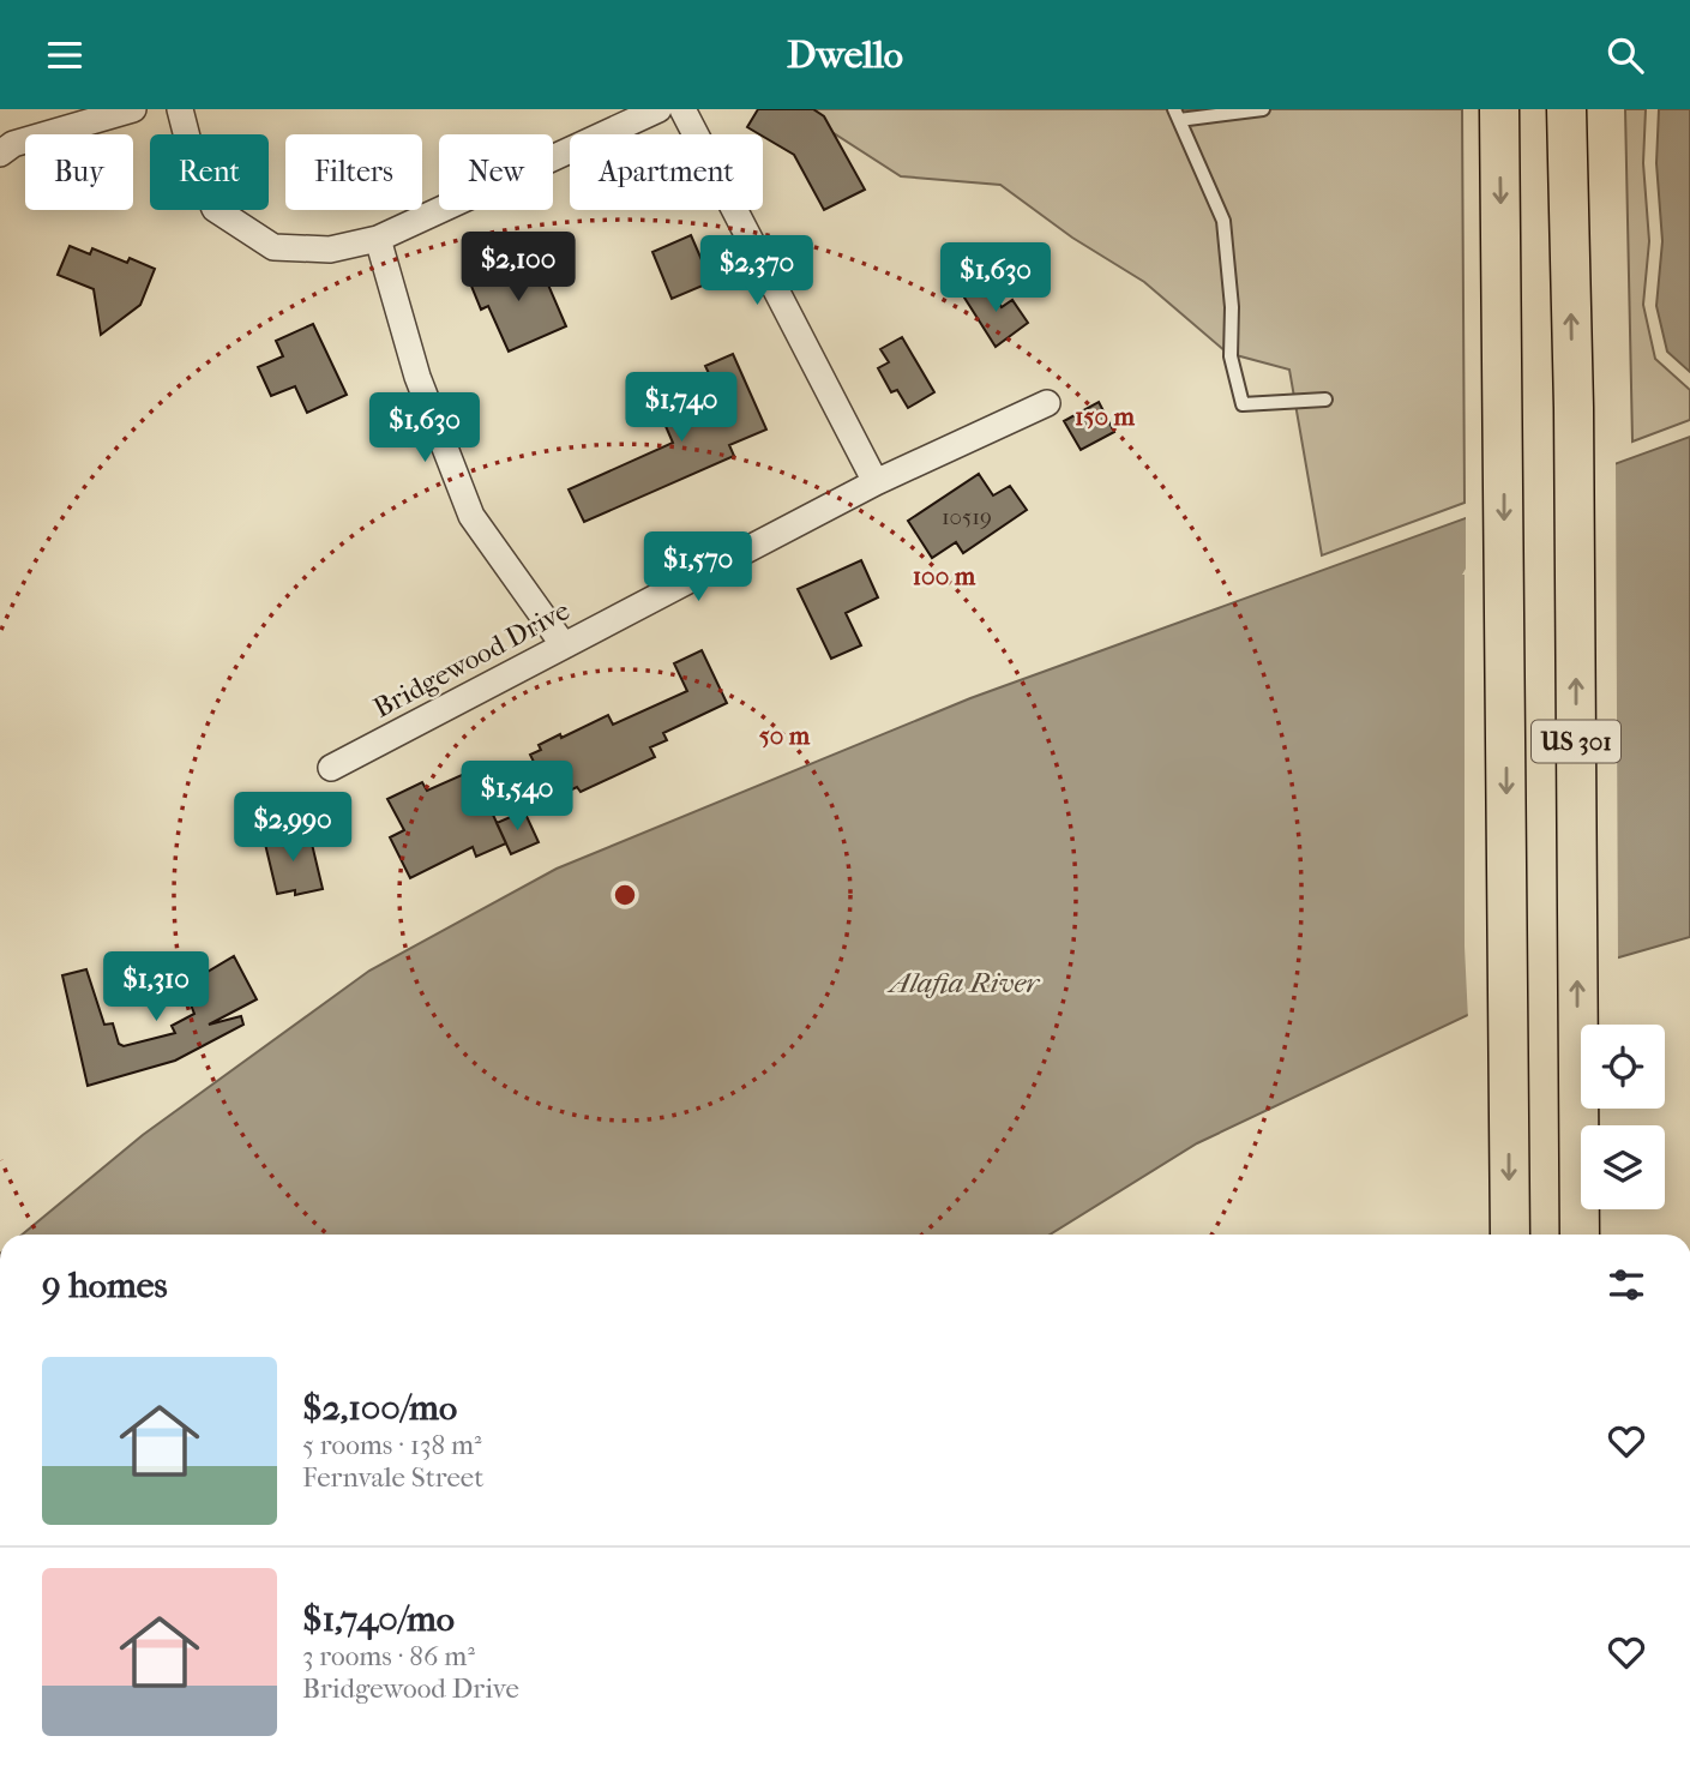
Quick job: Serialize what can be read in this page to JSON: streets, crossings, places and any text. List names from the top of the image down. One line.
{"streets":{"main road":["US 301"],"street":["Bridgewood Drive"]},"water":["Alafia River"],"house_numbers":["10519"],"page":{"header":"Dwello","chip":["Buy","Rent","Filters","New","Apartment"],"price":["$2,100","$2,370","$1,630","$1,740","$1,630","$1,570","$1,540","$2,990","$1,310"],"heading":"9 homes","list":[{"name":"$2,100/mo","note":"5 rooms · 138 m² · Fernvale Street"},{"name":"$1,740/mo","note":"3 rooms · 86 m² · Bridgewood Drive"}]},"rings":["150 m","100 m","50 m"]}
